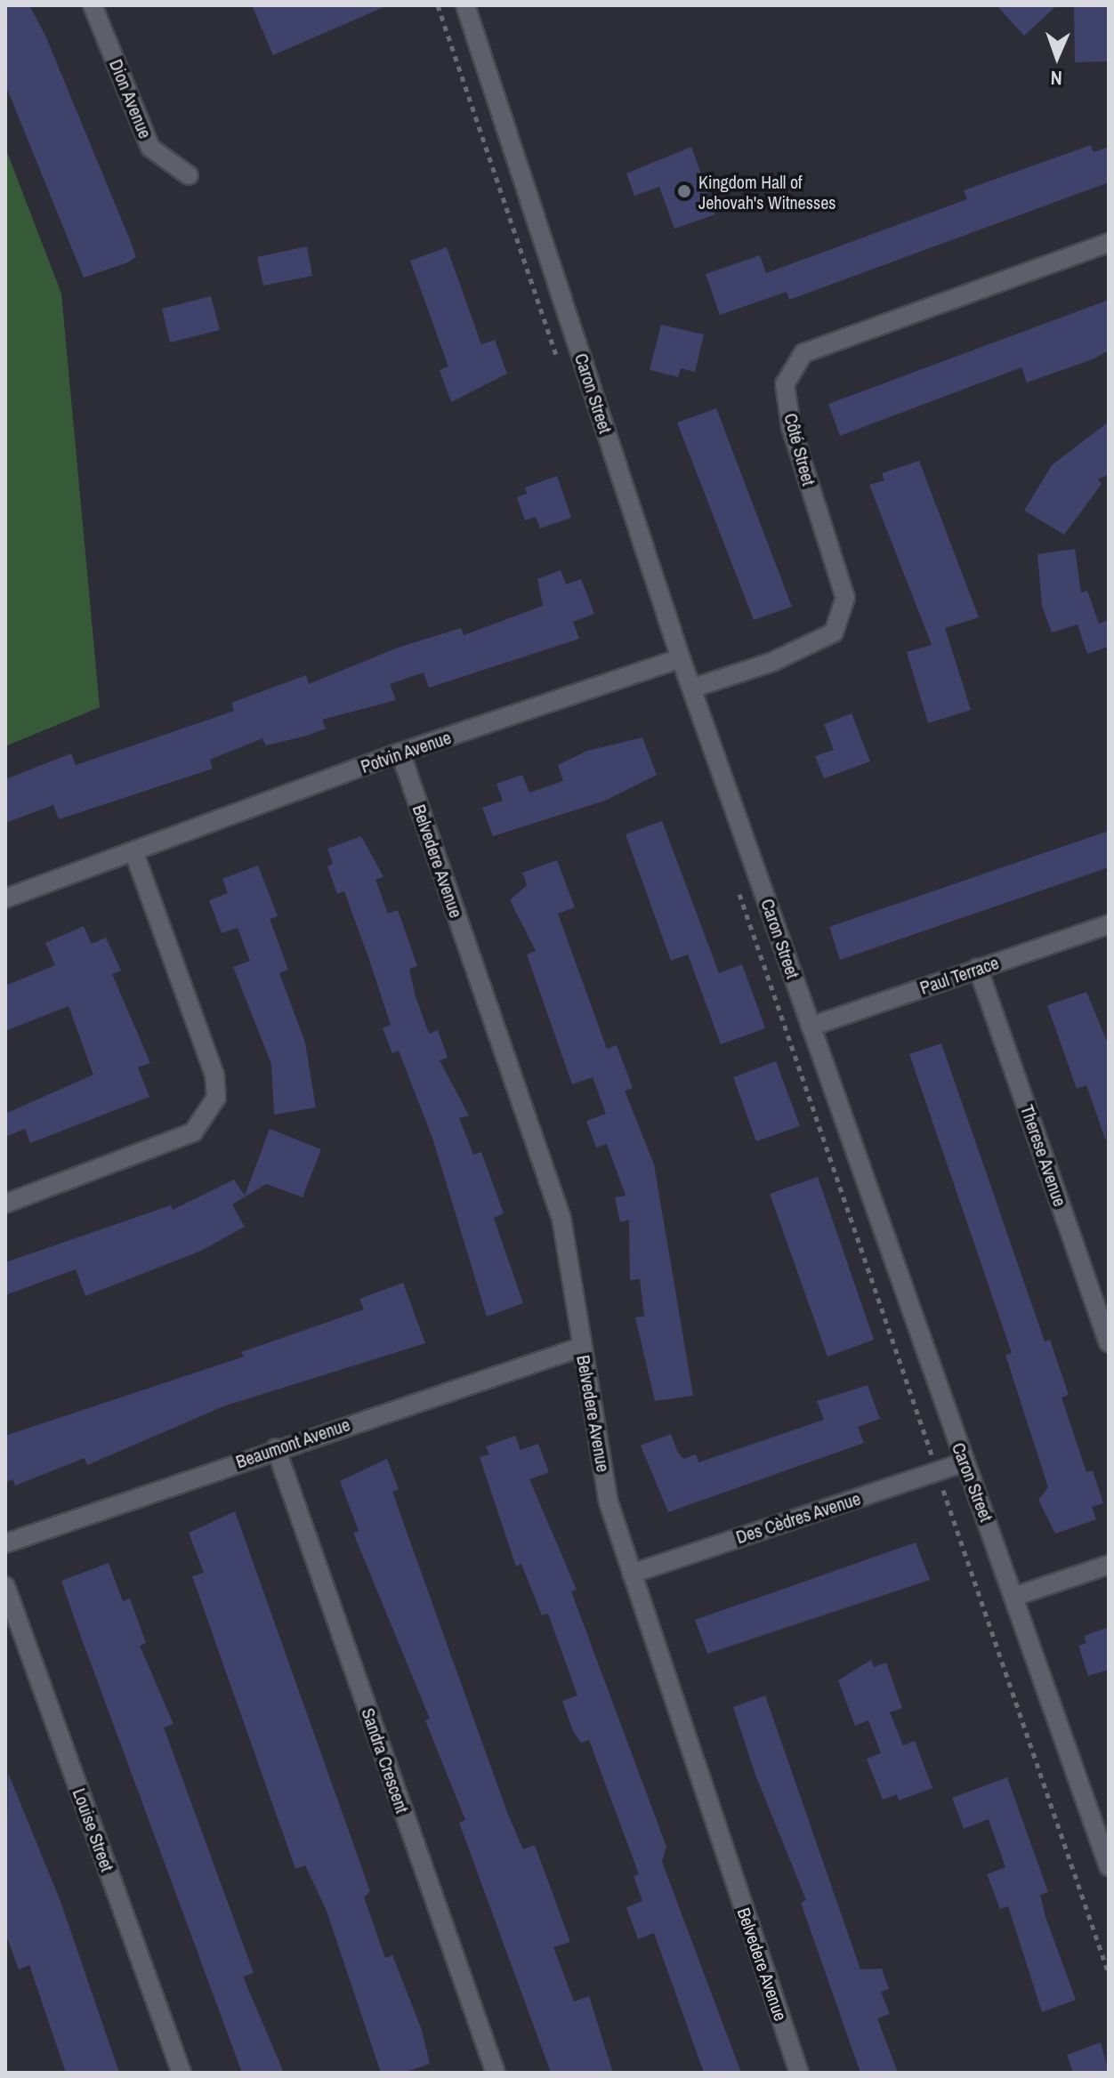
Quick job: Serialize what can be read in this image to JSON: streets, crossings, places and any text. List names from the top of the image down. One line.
{"streets":{"street":["Dion Avenue","Caron Street","Côté Street","Potvin Avenue","Belvedere Avenue","Paul Terrace","Therese Avenue","Beaumont Avenue","Des Cèdres Avenue","Sandra Crescent","Louise Street"]},"crossings":[["Caron Street","Côté Street"],["Caron Street","Potvin Avenue"],["Caron Street","Paul Terrace"],["Caron Street","Des Cèdres Avenue"],["Potvin Avenue","Belvedere Avenue"],["Belvedere Avenue","Beaumont Avenue"],["Belvedere Avenue","Des Cèdres Avenue"],["Paul Terrace","Therese Avenue"],["Beaumont Avenue","Sandra Crescent"]],"places":["Kingdom Hall of Jehovah's Witnesses"],"north":"bottom"}
